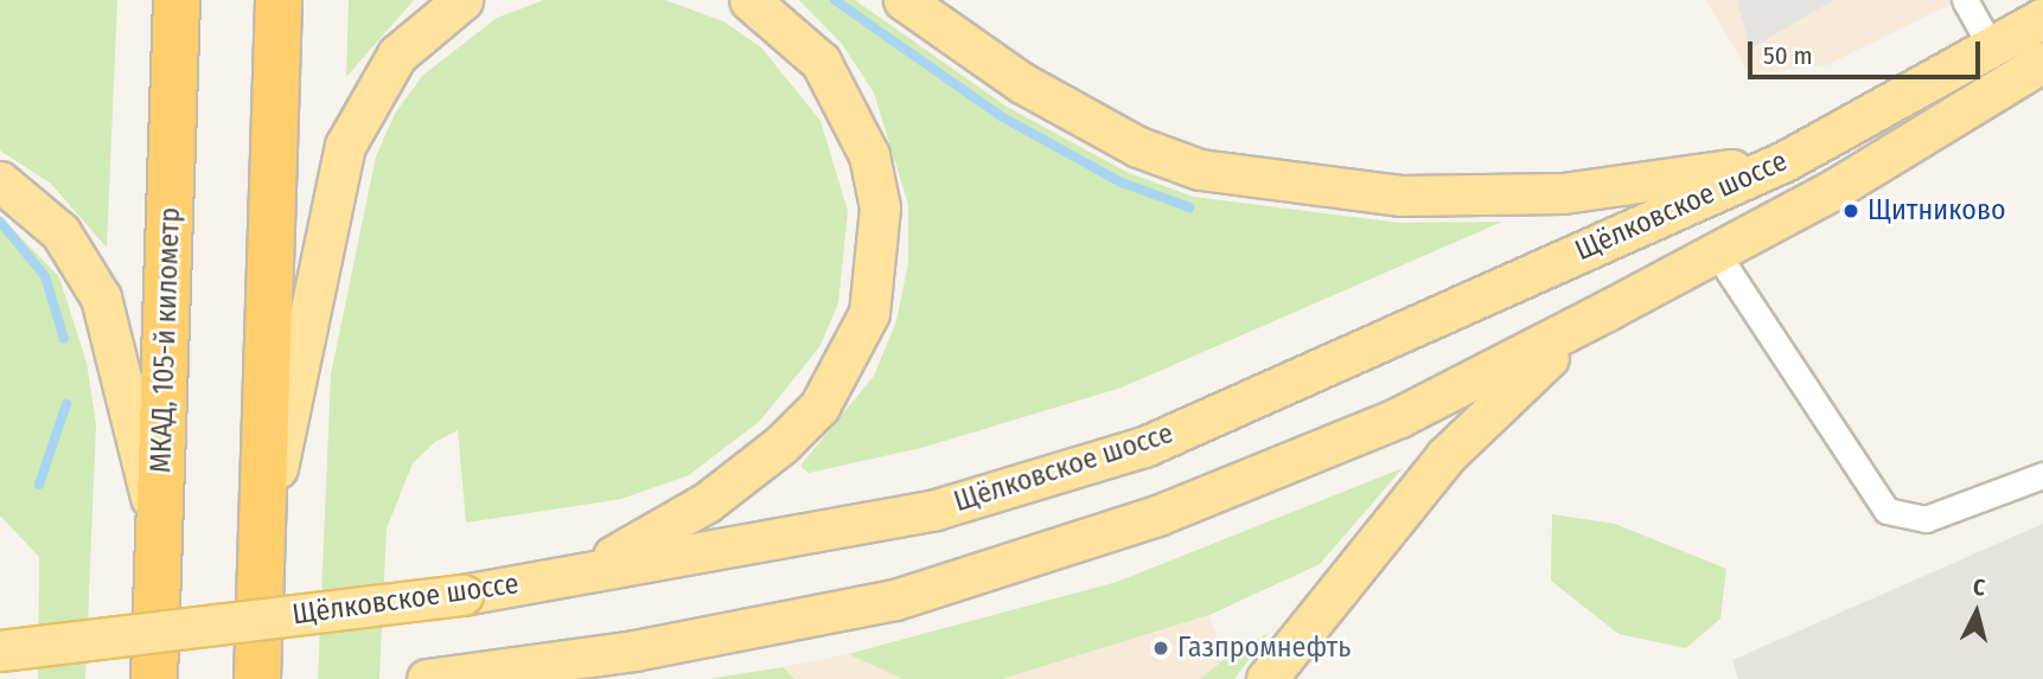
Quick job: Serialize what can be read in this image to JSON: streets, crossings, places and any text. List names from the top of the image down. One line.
{"streets":{"highway":["МКАД, 105-й километр"],"main road":["Щёлковское шоссе"]},"places":["Щитниково","Газпромнефть"],"scale_bar":"50 m","north":"top"}
